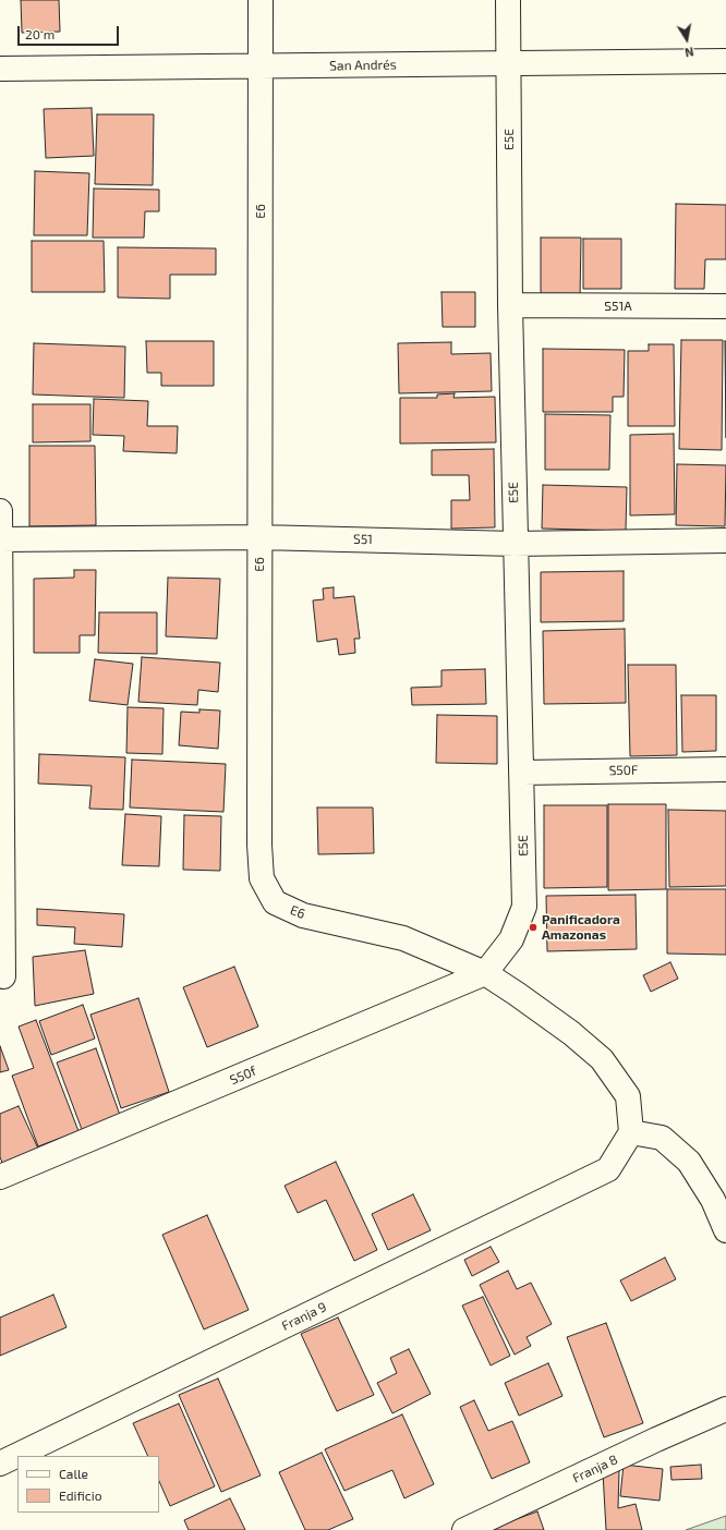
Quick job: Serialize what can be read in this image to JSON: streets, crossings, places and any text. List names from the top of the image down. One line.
{"streets":{"street":["San Andrés","E5E","E6","S51A","S51","S50F","S50f","Franja 9","Franja 8"]},"crossings":[["San Andrés","E5E"],["San Andrés","E6"],["E5E","E6"],["E5E","S51A"],["E5E","S51"],["E5E","S50F"],["E5E","S50f"],["E6","S51"],["E6","S50f"],["E6","Franja 9"]],"places":["Panificadora Amazonas"],"legend":["Calle","Edificio"],"scale_bar":"20 m","north":"bottom"}
